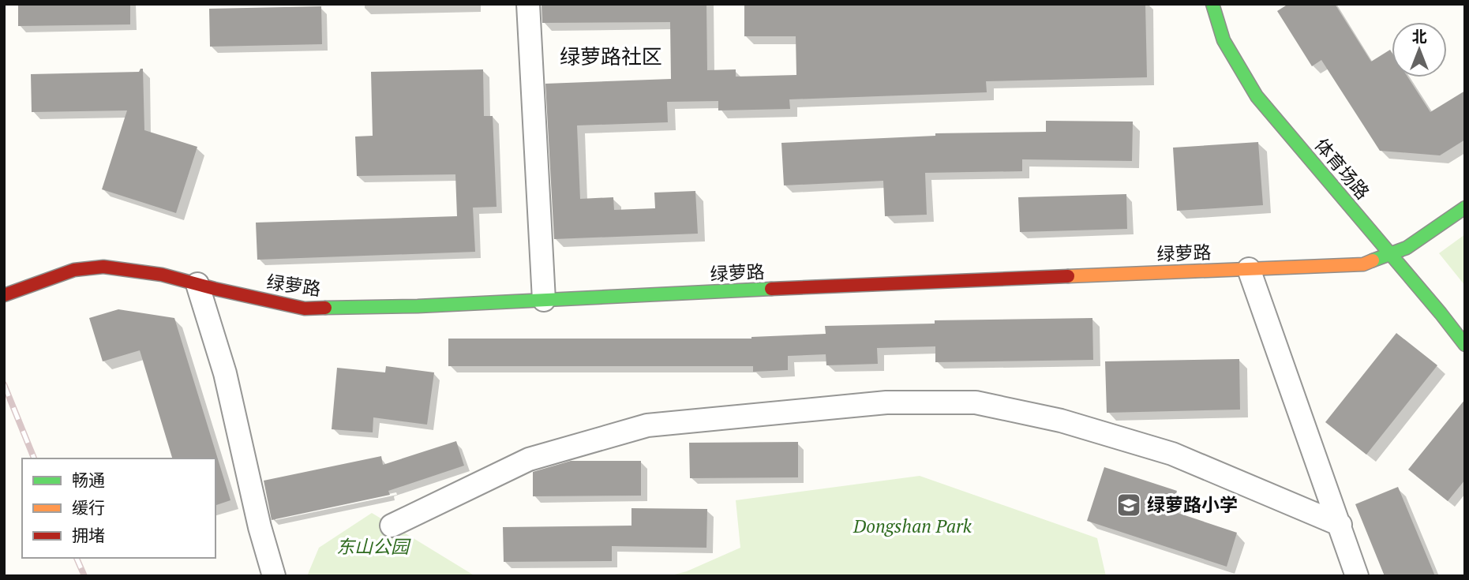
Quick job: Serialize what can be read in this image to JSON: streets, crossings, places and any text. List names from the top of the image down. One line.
{"streets":{"street":["体育场路","绿萝路"]},"crossings":[["体育场路","绿萝路"]],"districts":["绿萝路社区"],"parks":["Dongshan Park","东山公园"],"places":{"school or university":["绿萝路小学"]},"legend":["畅通","缓行","拥堵"],"north":"top"}
